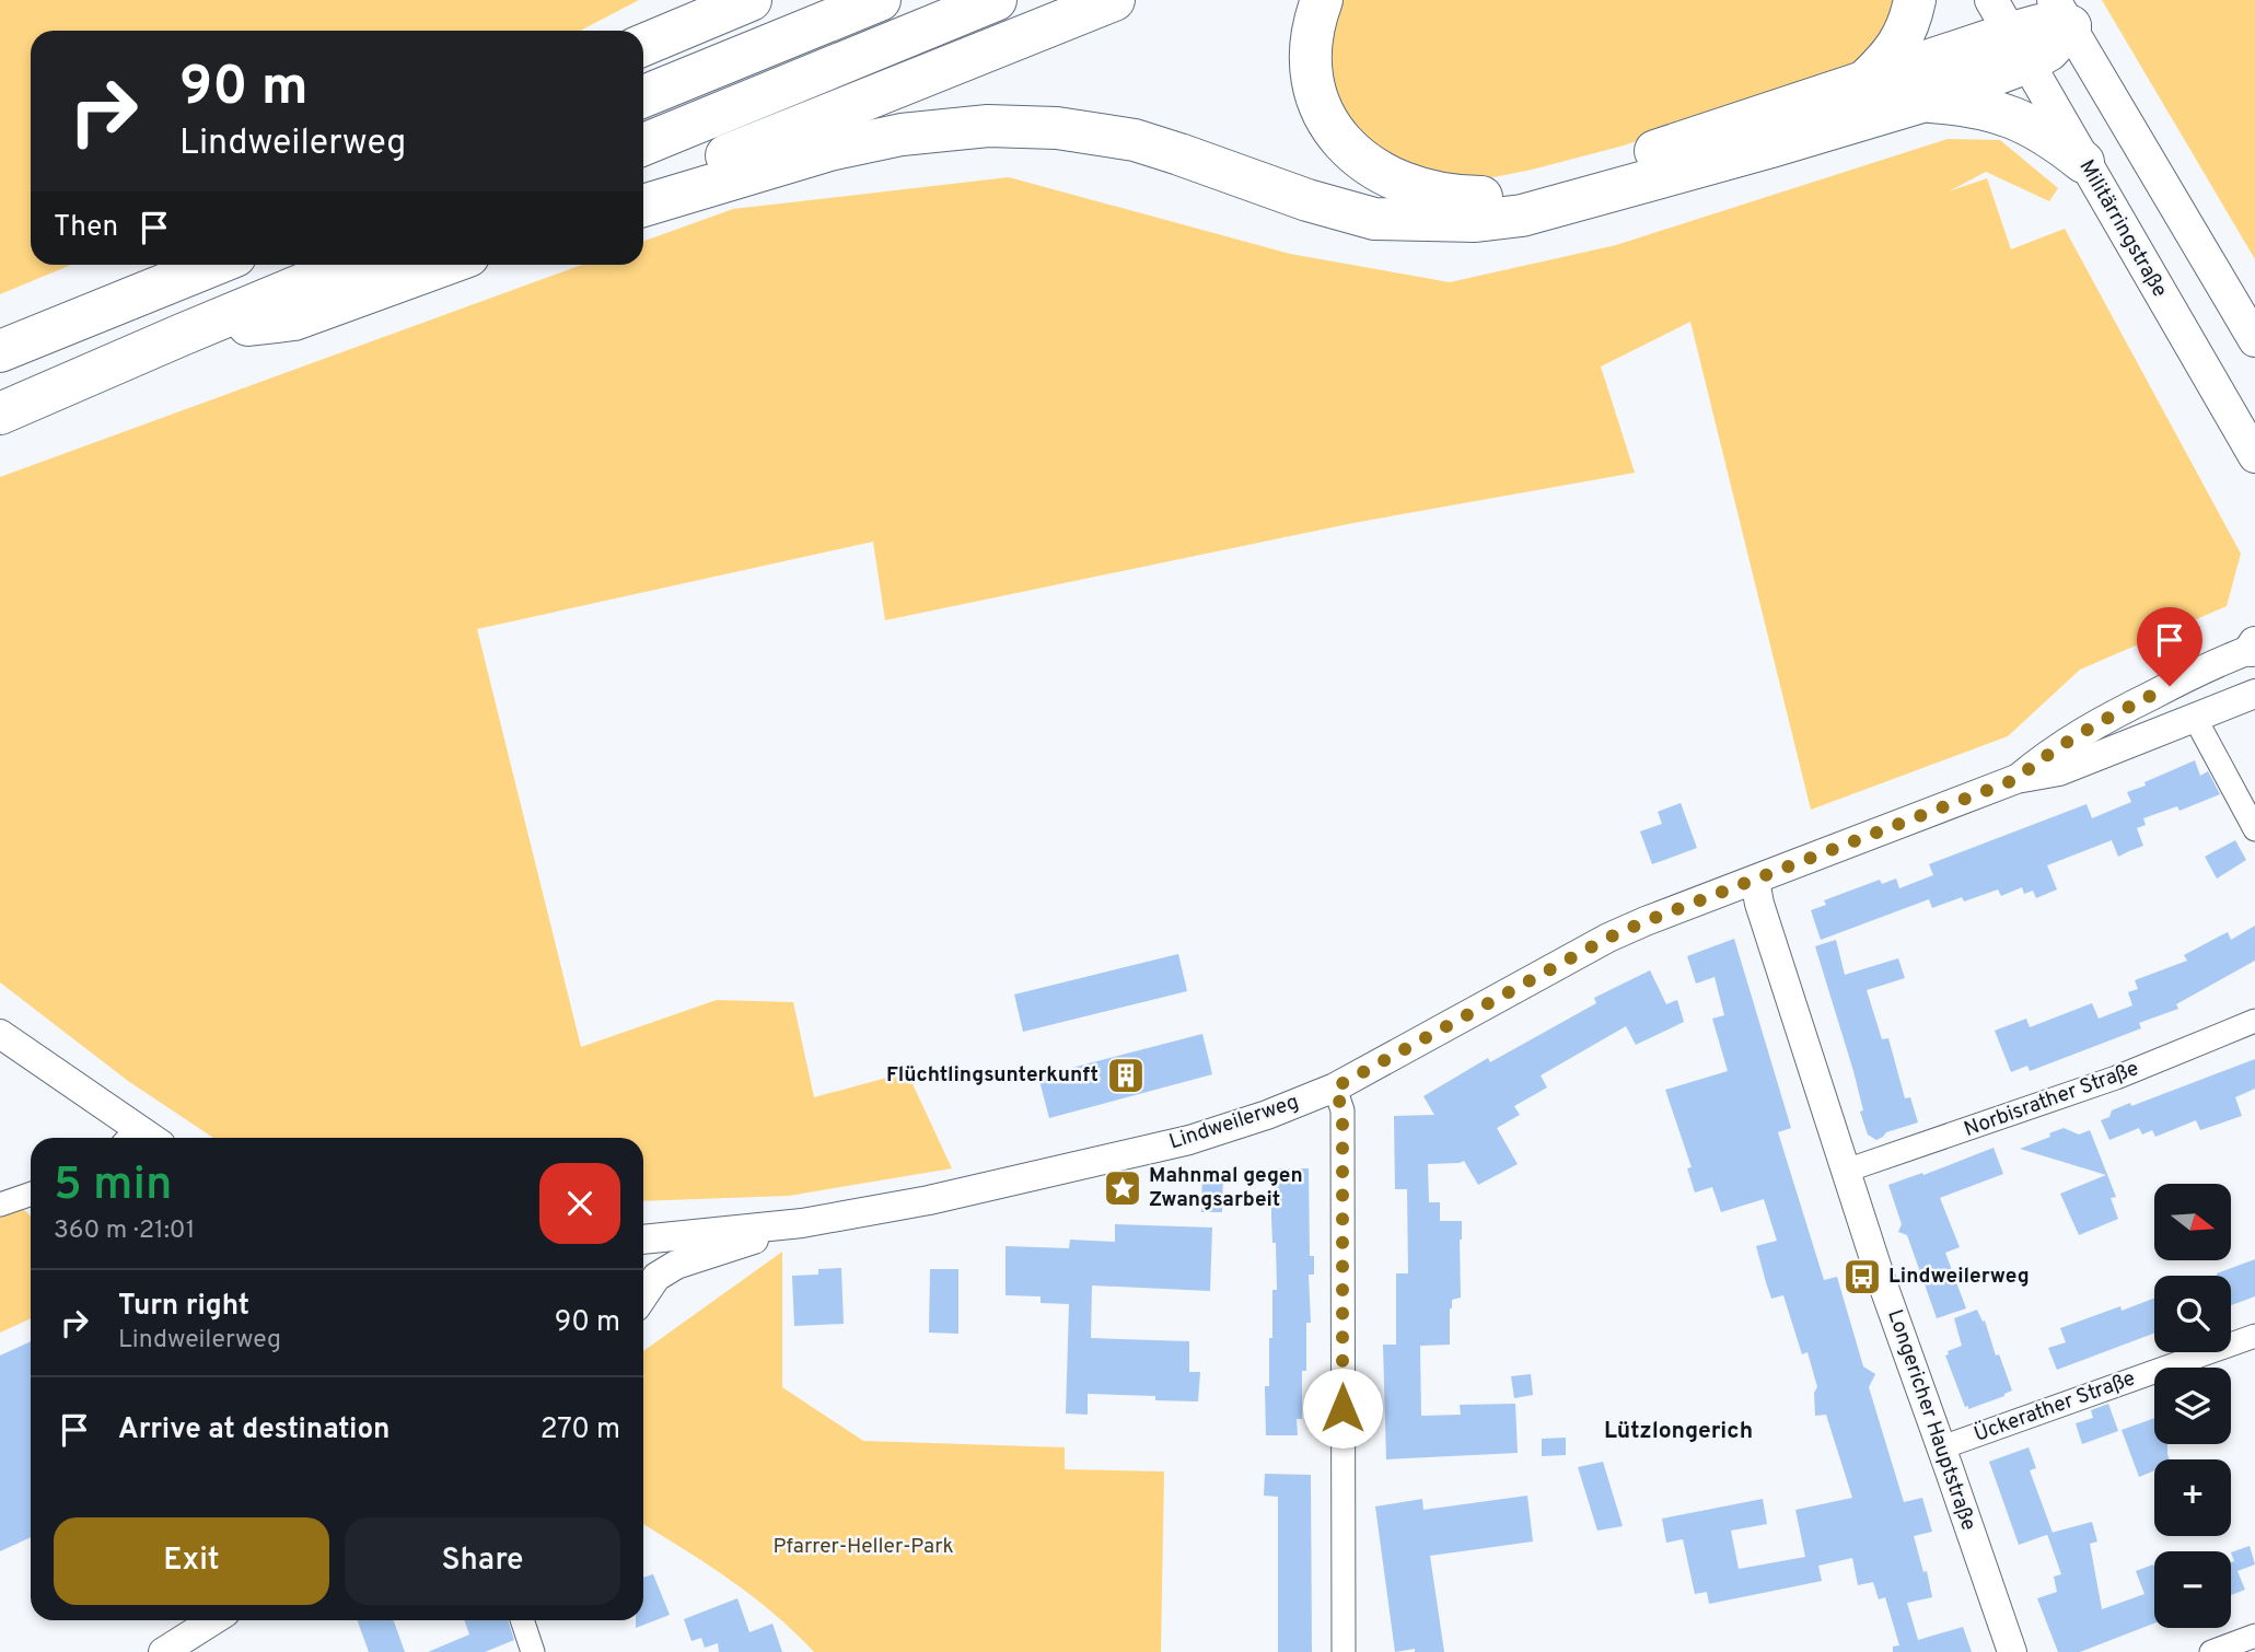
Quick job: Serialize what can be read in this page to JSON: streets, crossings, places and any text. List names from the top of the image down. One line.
{"streets":{"main road":["Militärringstraße"],"street":["Norbisrather Straße","Lindweilerweg","Ückerather Straße","Longericher Hauptstraße"]},"crossings":[["Norbisrather Straße","Longericher Hauptstraße"],["Lindweilerweg","Longericher Hauptstraße"],["Ückerather Straße","Longericher Hauptstraße"]],"districts":["Lützlongerich"],"parks":["Pfarrer-Heller-Park"],"places":{"building":["Flüchtlingsunterkunft"],"place":["Mahnmal gegen Zwangsarbeit"],"bus stop":["Lindweilerweg"]},"north":"right","page":{"turn":["90 m","Lindweilerweg"],"then":"Then","heading":["5 min","360 m · 21:01"],"map_buttons":["+","−"],"list":[{"name":"Turn right","note":"Lindweilerweg","value":"90 m"},{"name":"Arrive at destination","value":"270 m"}],"buttons":["Exit","Share"]}}
